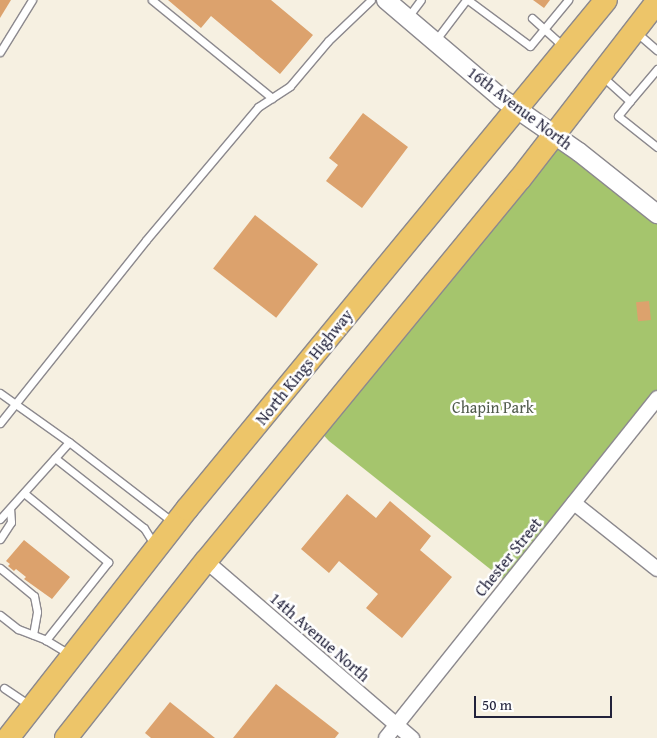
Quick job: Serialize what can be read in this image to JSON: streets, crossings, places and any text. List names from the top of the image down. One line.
{"streets":{"main road":["North Kings Highway"],"street":["16th Avenue North","Chester Street","14th Avenue North"]},"crossings":[["16th Avenue North","North Kings Highway"],["Chester Street","14th Avenue North"]],"parks":["Chapin Park"],"scale_bar":"50 m"}
